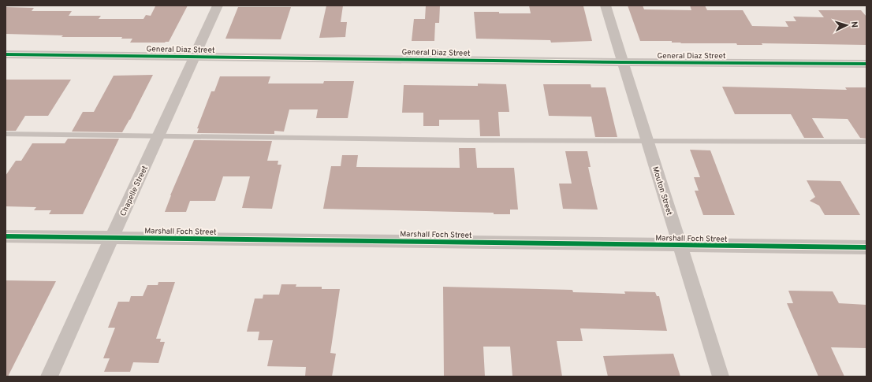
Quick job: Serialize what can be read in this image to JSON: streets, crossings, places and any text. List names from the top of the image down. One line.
{"streets":{"street":["General Diaz Street","Chapelle Street","Mouton Street","Marshall Foch Street"]},"crossings":[["General Diaz Street","Chapelle Street"],["General Diaz Street","Mouton Street"],["Chapelle Street","Marshall Foch Street"],["Mouton Street","Marshall Foch Street"]],"north":"right"}
